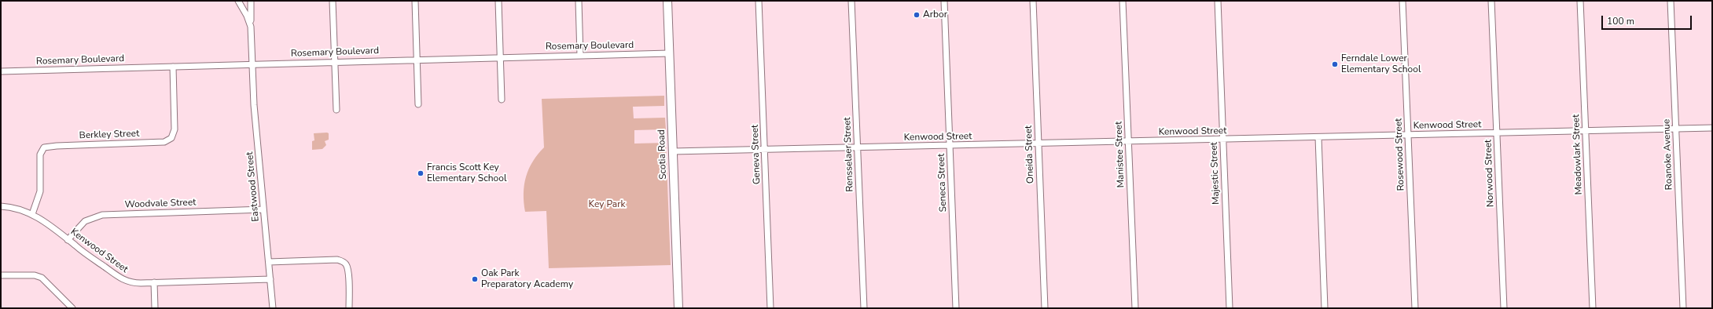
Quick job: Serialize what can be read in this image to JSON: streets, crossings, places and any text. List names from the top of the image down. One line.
{"streets":{"street":["Rosemary Boulevard","Kenwood Street","Berkley Street","Scotia Road","Geneva Street","Rensselaer Street","Oneida Street","Manistee Street","Rosewood Street","Meadowlark Street","Roanoke Avenue","Majestic Street","Norwood Street","Seneca Street","Eastwood Street","Woodvale Street"]},"crossings":[["Rosemary Boulevard","Berkley Street"],["Rosemary Boulevard","Scotia Road"],["Rosemary Boulevard","Eastwood Street"],["Kenwood Street","Berkley Street"],["Kenwood Street","Scotia Road"],["Kenwood Street","Geneva Street"],["Kenwood Street","Rensselaer Street"],["Kenwood Street","Oneida Street"],["Kenwood Street","Manistee Street"],["Kenwood Street","Rosewood Street"],["Kenwood Street","Meadowlark Street"],["Kenwood Street","Roanoke Avenue"],["Kenwood Street","Majestic Street"],["Kenwood Street","Norwood Street"],["Kenwood Street","Seneca Street"],["Kenwood Street","Eastwood Street"],["Kenwood Street","Woodvale Street"],["Eastwood Street","Woodvale Street"]],"parks":["Key Park"],"places":["Arbor","Ferndale Lower Elementary School","Francis Scott Key Elementary School","Oak Park Preparatory Academy"],"scale_bar":"100 m"}
